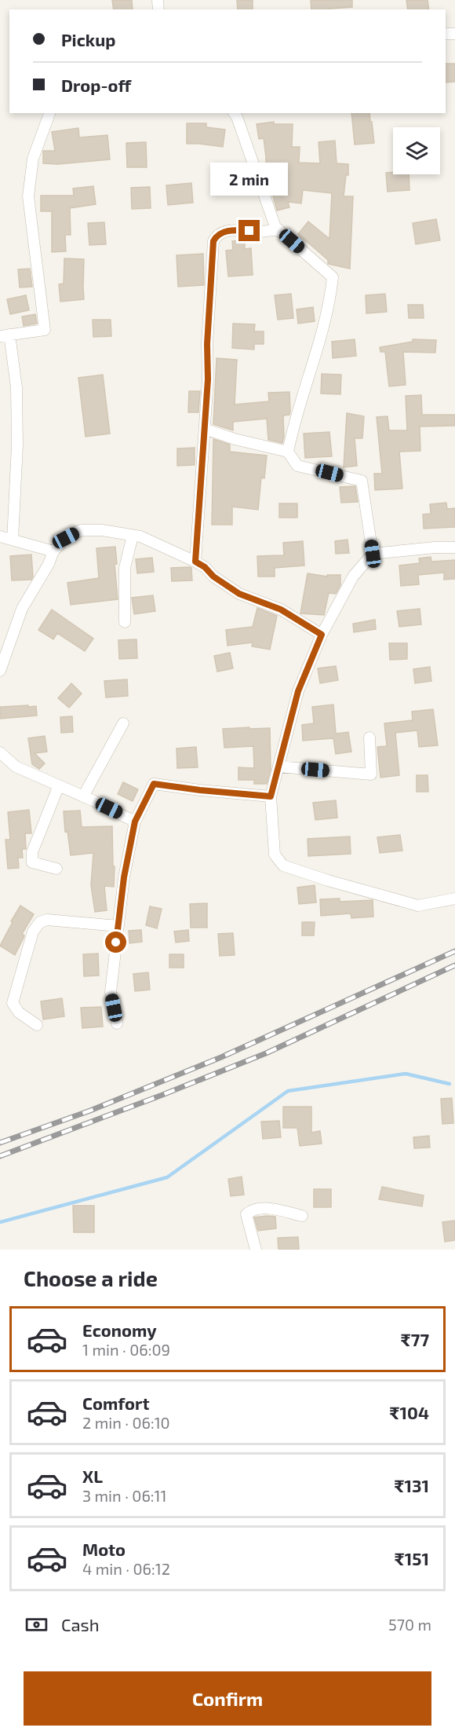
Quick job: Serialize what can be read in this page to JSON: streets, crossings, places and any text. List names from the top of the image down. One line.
{"page":{"banner":["Pickup","Drop-off"],"bubble":"2 min","heading":"Choose a ride","list":[{"name":"Economy","note":"1 min · 06:09","value":"₹77"},{"name":"Comfort","note":"2 min · 06:10","value":"₹104"},{"name":"XL","note":"3 min · 06:11","value":"₹131"},{"name":"Moto","note":"4 min · 06:12","value":"₹151"}],"pay":["Cash","570 m"],"buttons":"Confirm"}}
